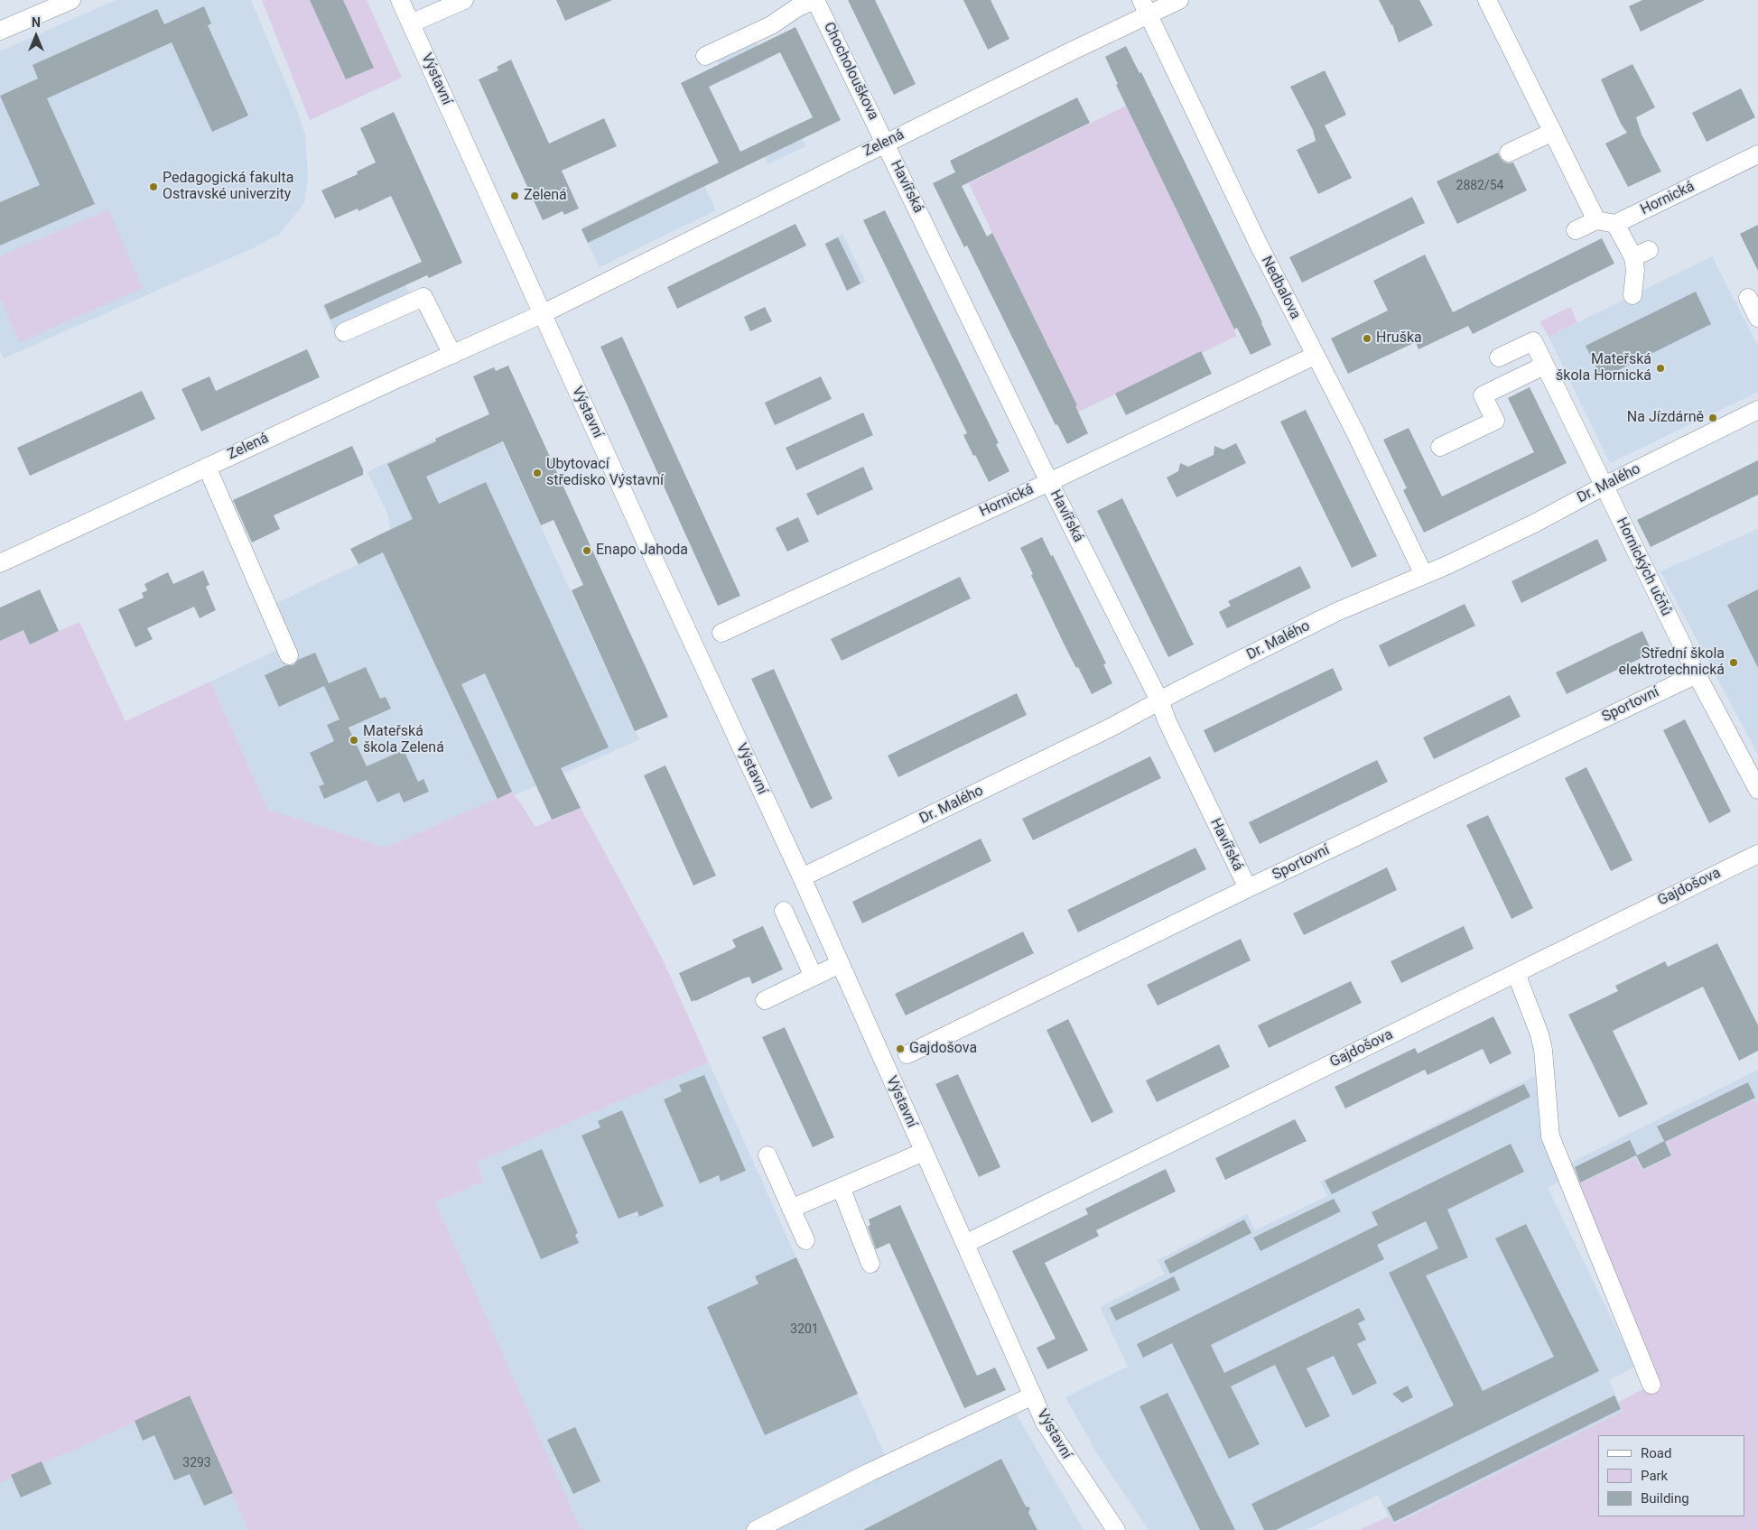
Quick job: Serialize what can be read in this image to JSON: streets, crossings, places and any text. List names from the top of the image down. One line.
{"streets":{"street":["Chocholouškova","Výstavní","Zelená","Havířská","Hornická","Nedbalova","Dr. Malého","Hornických učňů","Sportovní","Gajdošova"]},"crossings":[["Chocholouškova","Zelená"],["Chocholouškova","Havířská"],["Výstavní","Zelená"],["Výstavní","Dr. Malého"],["Výstavní","Gajdošova"],["Zelená","Havířská"],["Zelená","Nedbalova"],["Havířská","Hornická"],["Havířská","Dr. Malého"],["Havířská","Sportovní"],["Hornická","Nedbalova"],["Nedbalova","Dr. Malého"],["Dr. Malého","Hornických učňů"],["Hornických učňů","Sportovní"]],"places":["Pedagogická fakulta Ostravské univerzity","Zelená","Hruška","Mateřská škola Hornická","Na Jízdárně","Ubytovací středisko Výstavní","Enapo Jahoda","Střední škola elektrotechnická","Mateřská škola Zelená","Gajdošova"],"house_numbers":["2882/54","3201","3293"],"legend":["Road","Park","Building"],"north":"top"}
